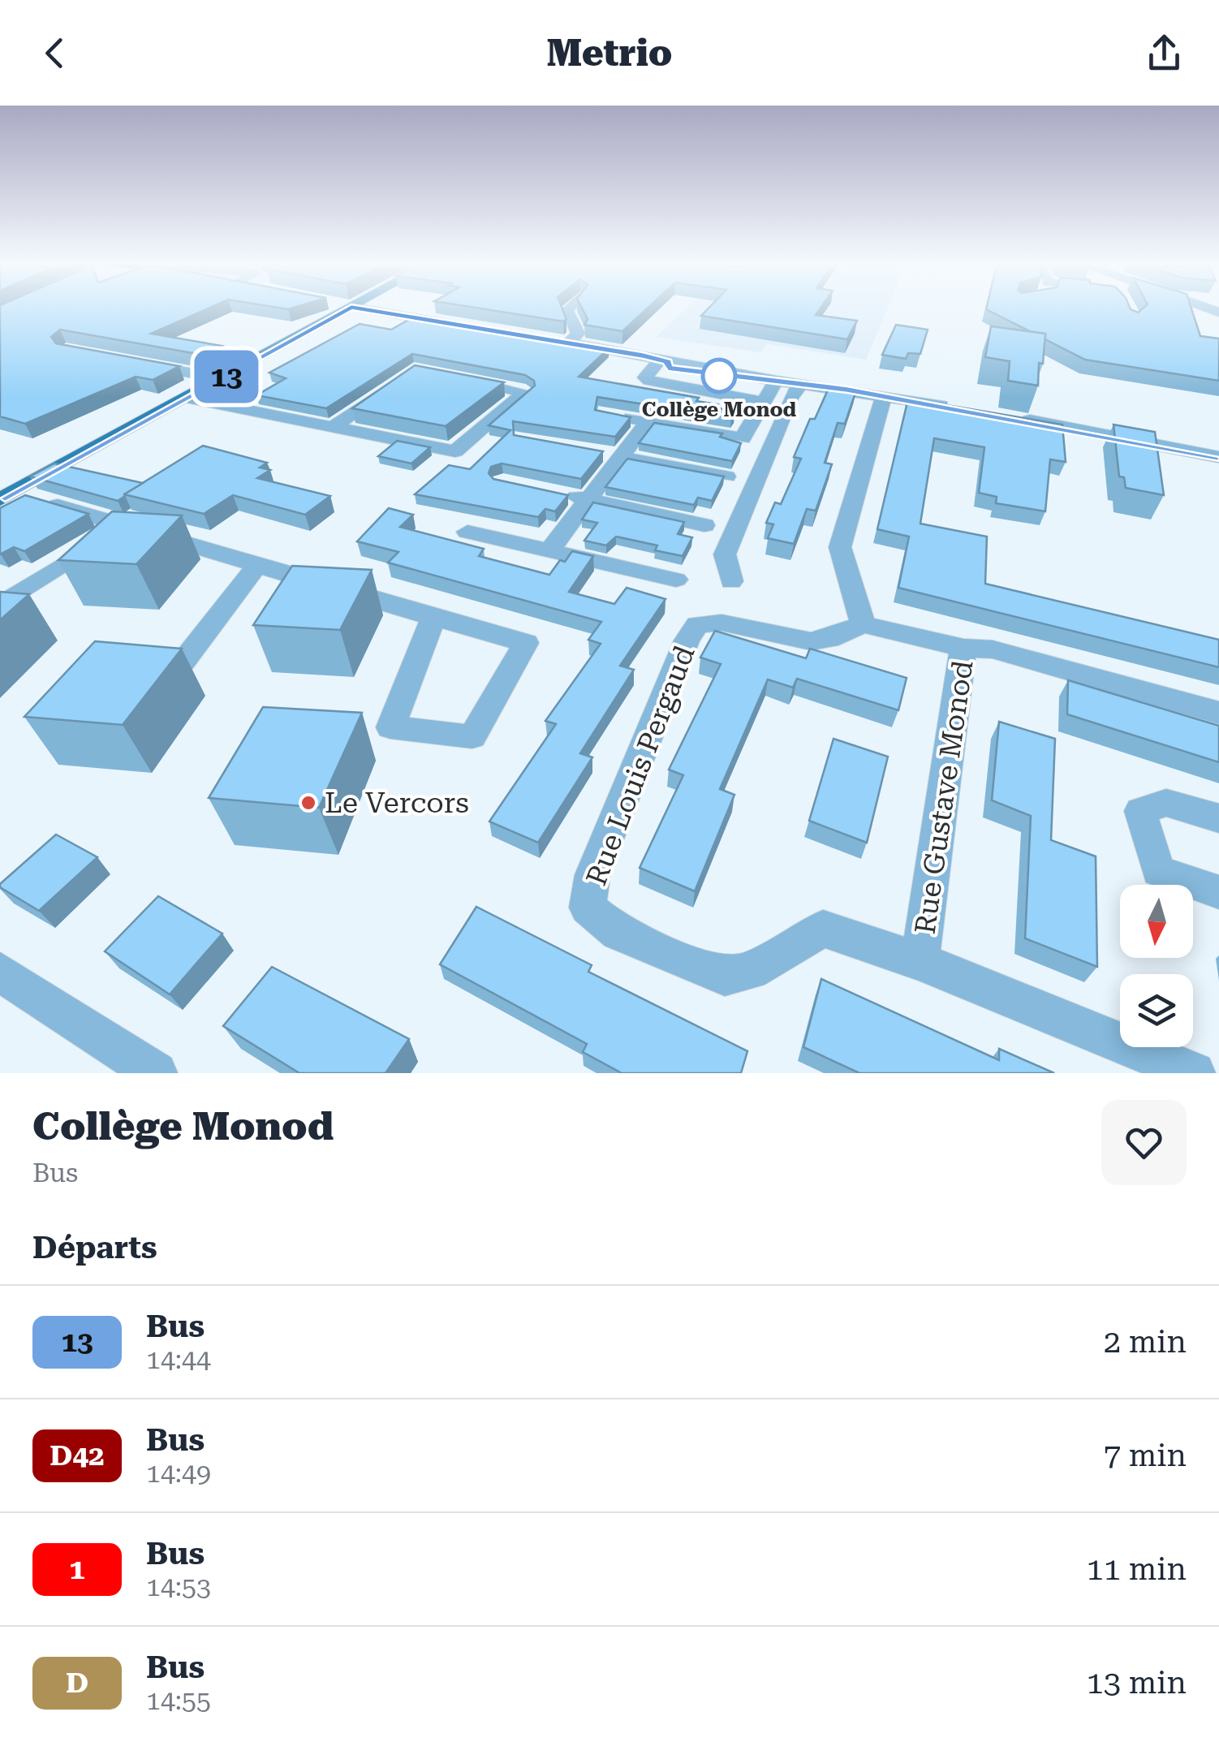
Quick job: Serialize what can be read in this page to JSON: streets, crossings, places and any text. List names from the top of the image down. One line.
{"streets":{"street":["Rue Louis Pergaud","Rue Gustave Monod"]},"crossings":[["Rue Louis Pergaud","Rue Gustave Monod"]],"places":["Collège Monod","Le Vercors"],"lines":["bus line 13"],"north":"bottom","page":{"header":"Metrio","on_map":"13","heading":[["Collège Monod","Bus"],"Départs"],"list":[{"mark":"13","name":"Bus","note":"14:44","value":"2 min"},{"mark":"D42","name":"Bus","note":"14:49","value":"7 min"},{"mark":"1","name":"Bus","note":"14:53","value":"11 min"},{"mark":"D","name":"Bus","note":"14:55","value":"13 min"}]}}
